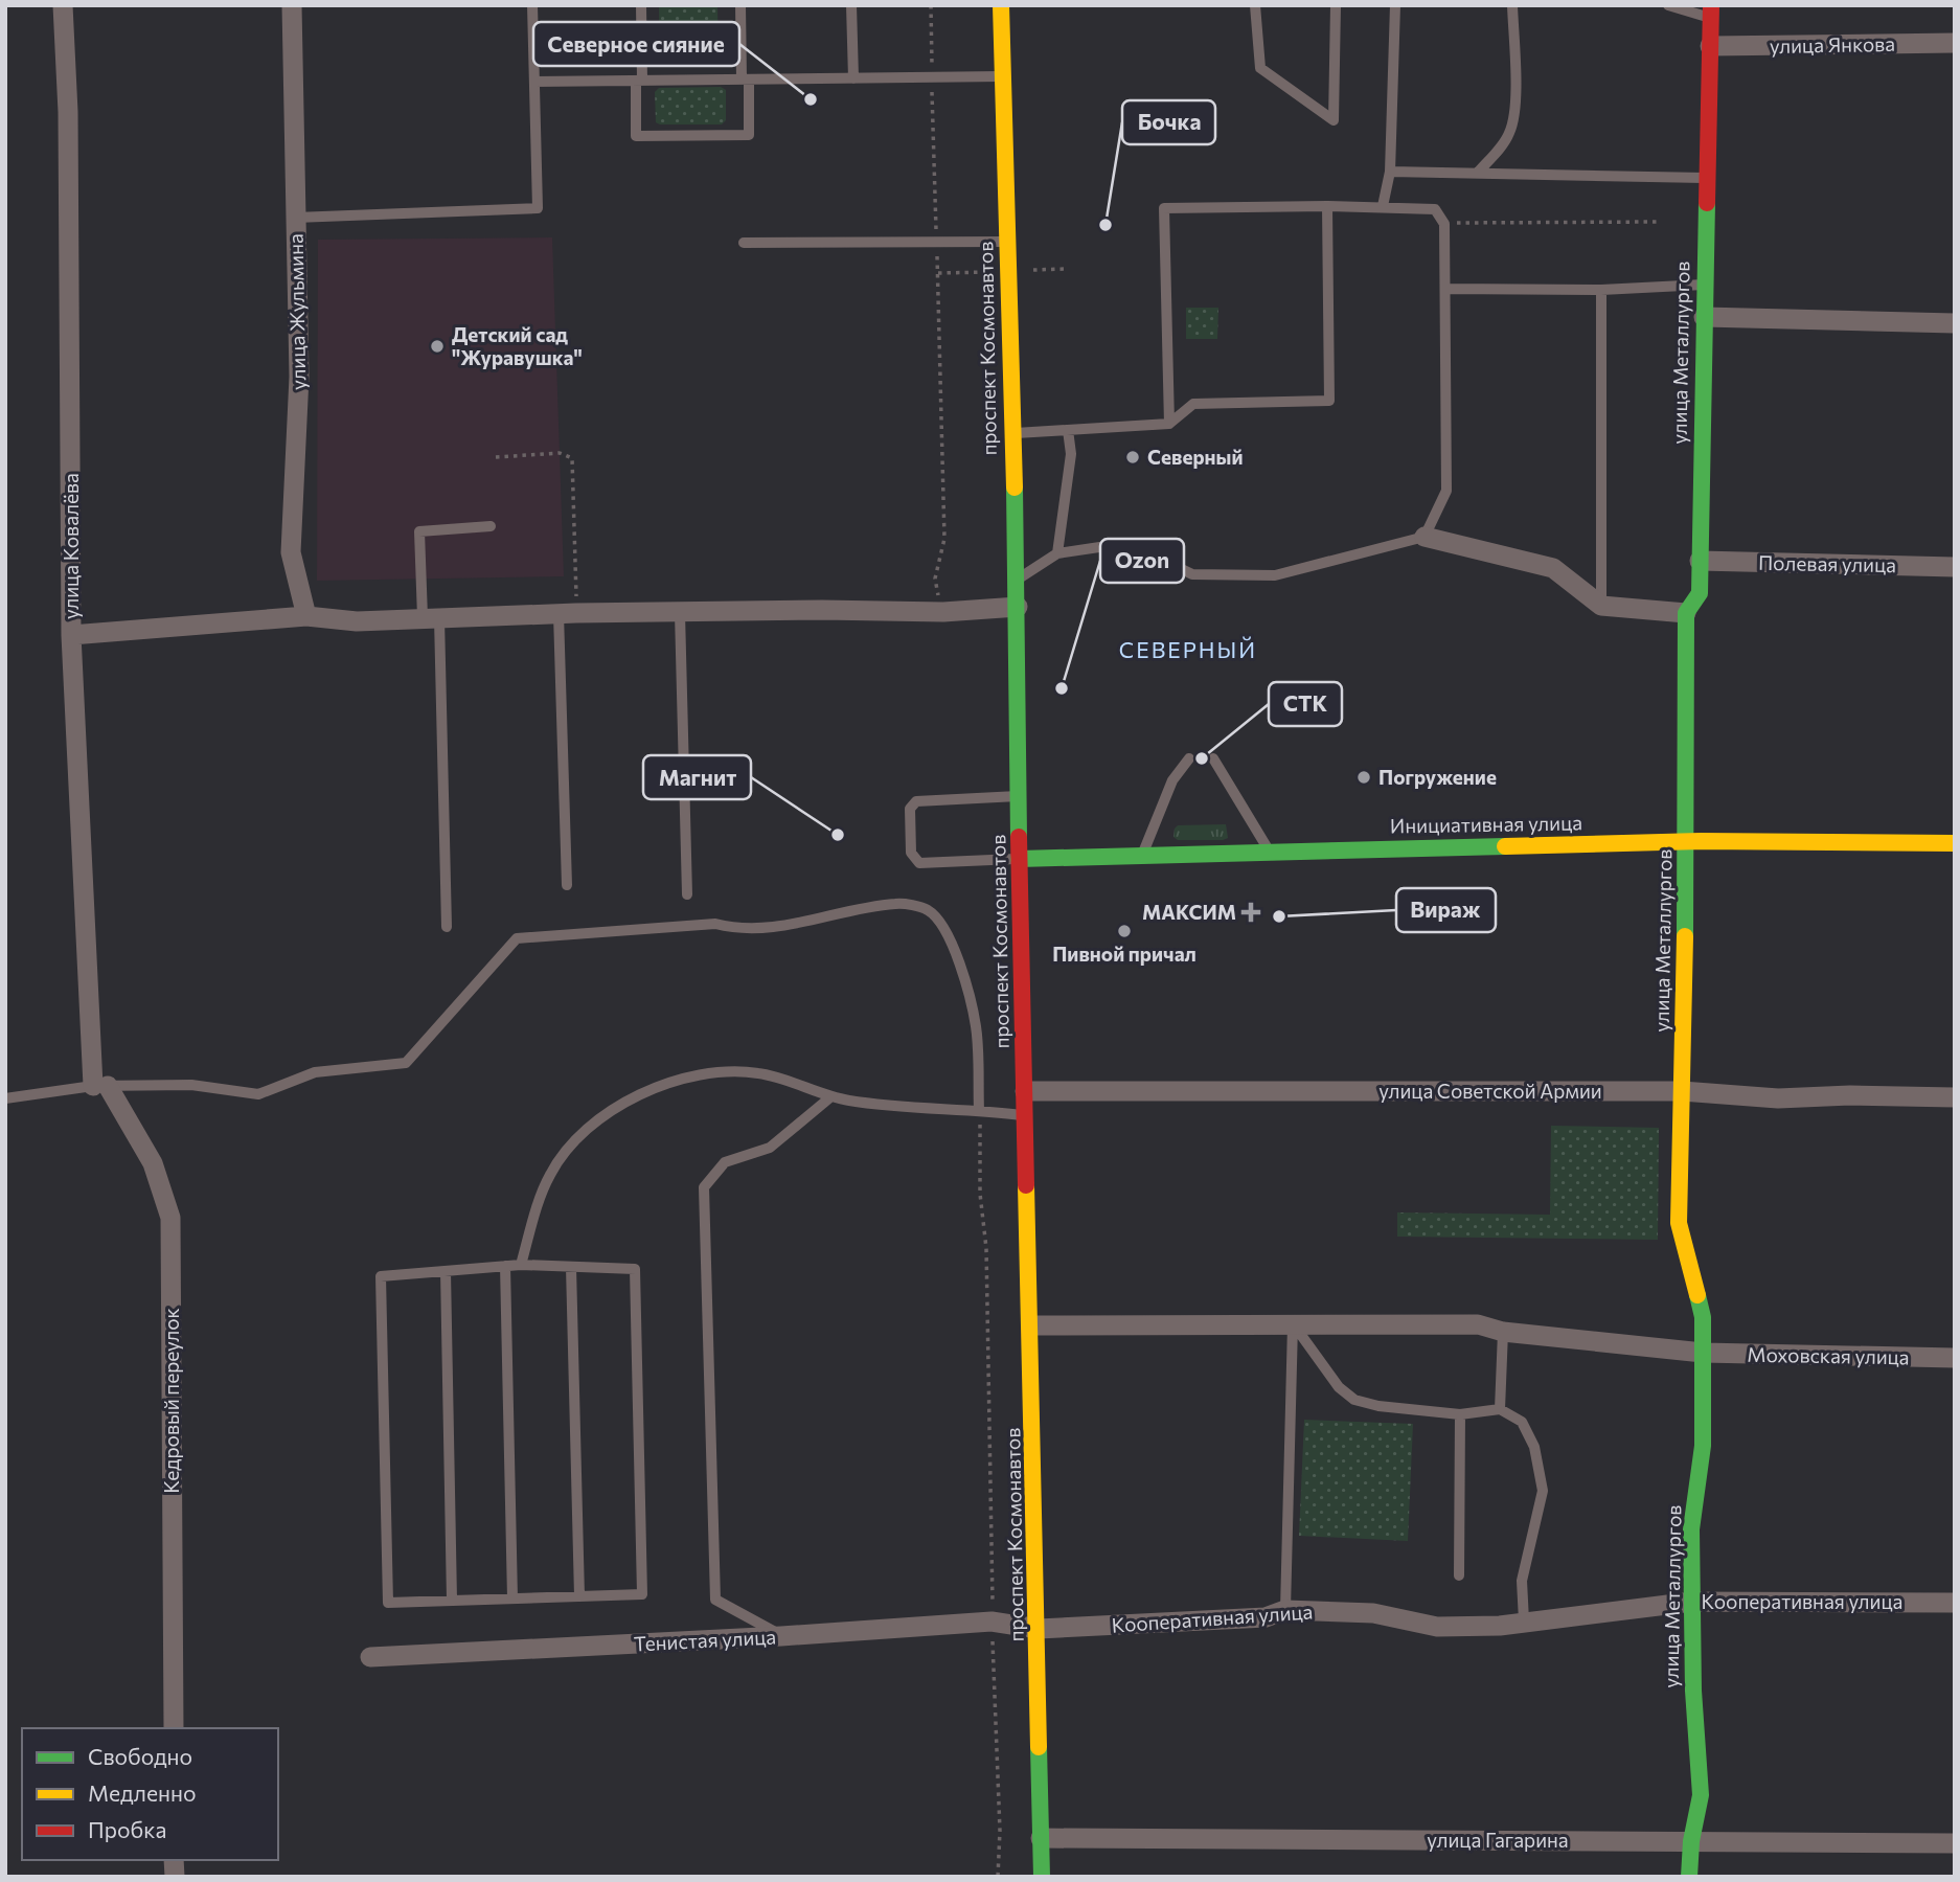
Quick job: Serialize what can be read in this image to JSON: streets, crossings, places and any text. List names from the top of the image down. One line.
{"streets":{"street":["улица Янкова","улица Жульмина","проспект Космонавтов","улица Металлургов","улица Ковалёва","Полевая улица","Инициативная улица","улица Советской Армии","Моховская улица","Кедровый переулок","Кооперативная улица","Тенистая улица","улица Гагарина"]},"crossings":[["улица Янкова","улица Металлургов"],["проспект Космонавтов","Инициативная улица"],["проспект Космонавтов","улица Советской Армии"],["проспект Космонавтов","Кооперативная улица"],["проспект Космонавтов","Тенистая улица"],["проспект Космонавтов","улица Гагарина"],["улица Металлургов","Полевая улица"],["улица Металлургов","Инициативная улица"],["улица Металлургов","улица Советской Армии"],["улица Металлургов","Моховская улица"],["улица Металлургов","Кооперативная улица"],["улица Металлургов","улица Гагарина"],["улица Ковалёва","Кедровый переулок"],["Кооперативная улица","Тенистая улица"]],"districts":["СЕВЕРНЫЙ"],"places":{"other":["Северное сияние","Бочка","Детский сад \"Журавушка\"","Северный","Ozon","СТК","Погружение","Магнит","Вираж","Пивной причал"],"health":["МАКСИМ"]},"legend":["Свободно","Медленно","Пробка"]}
